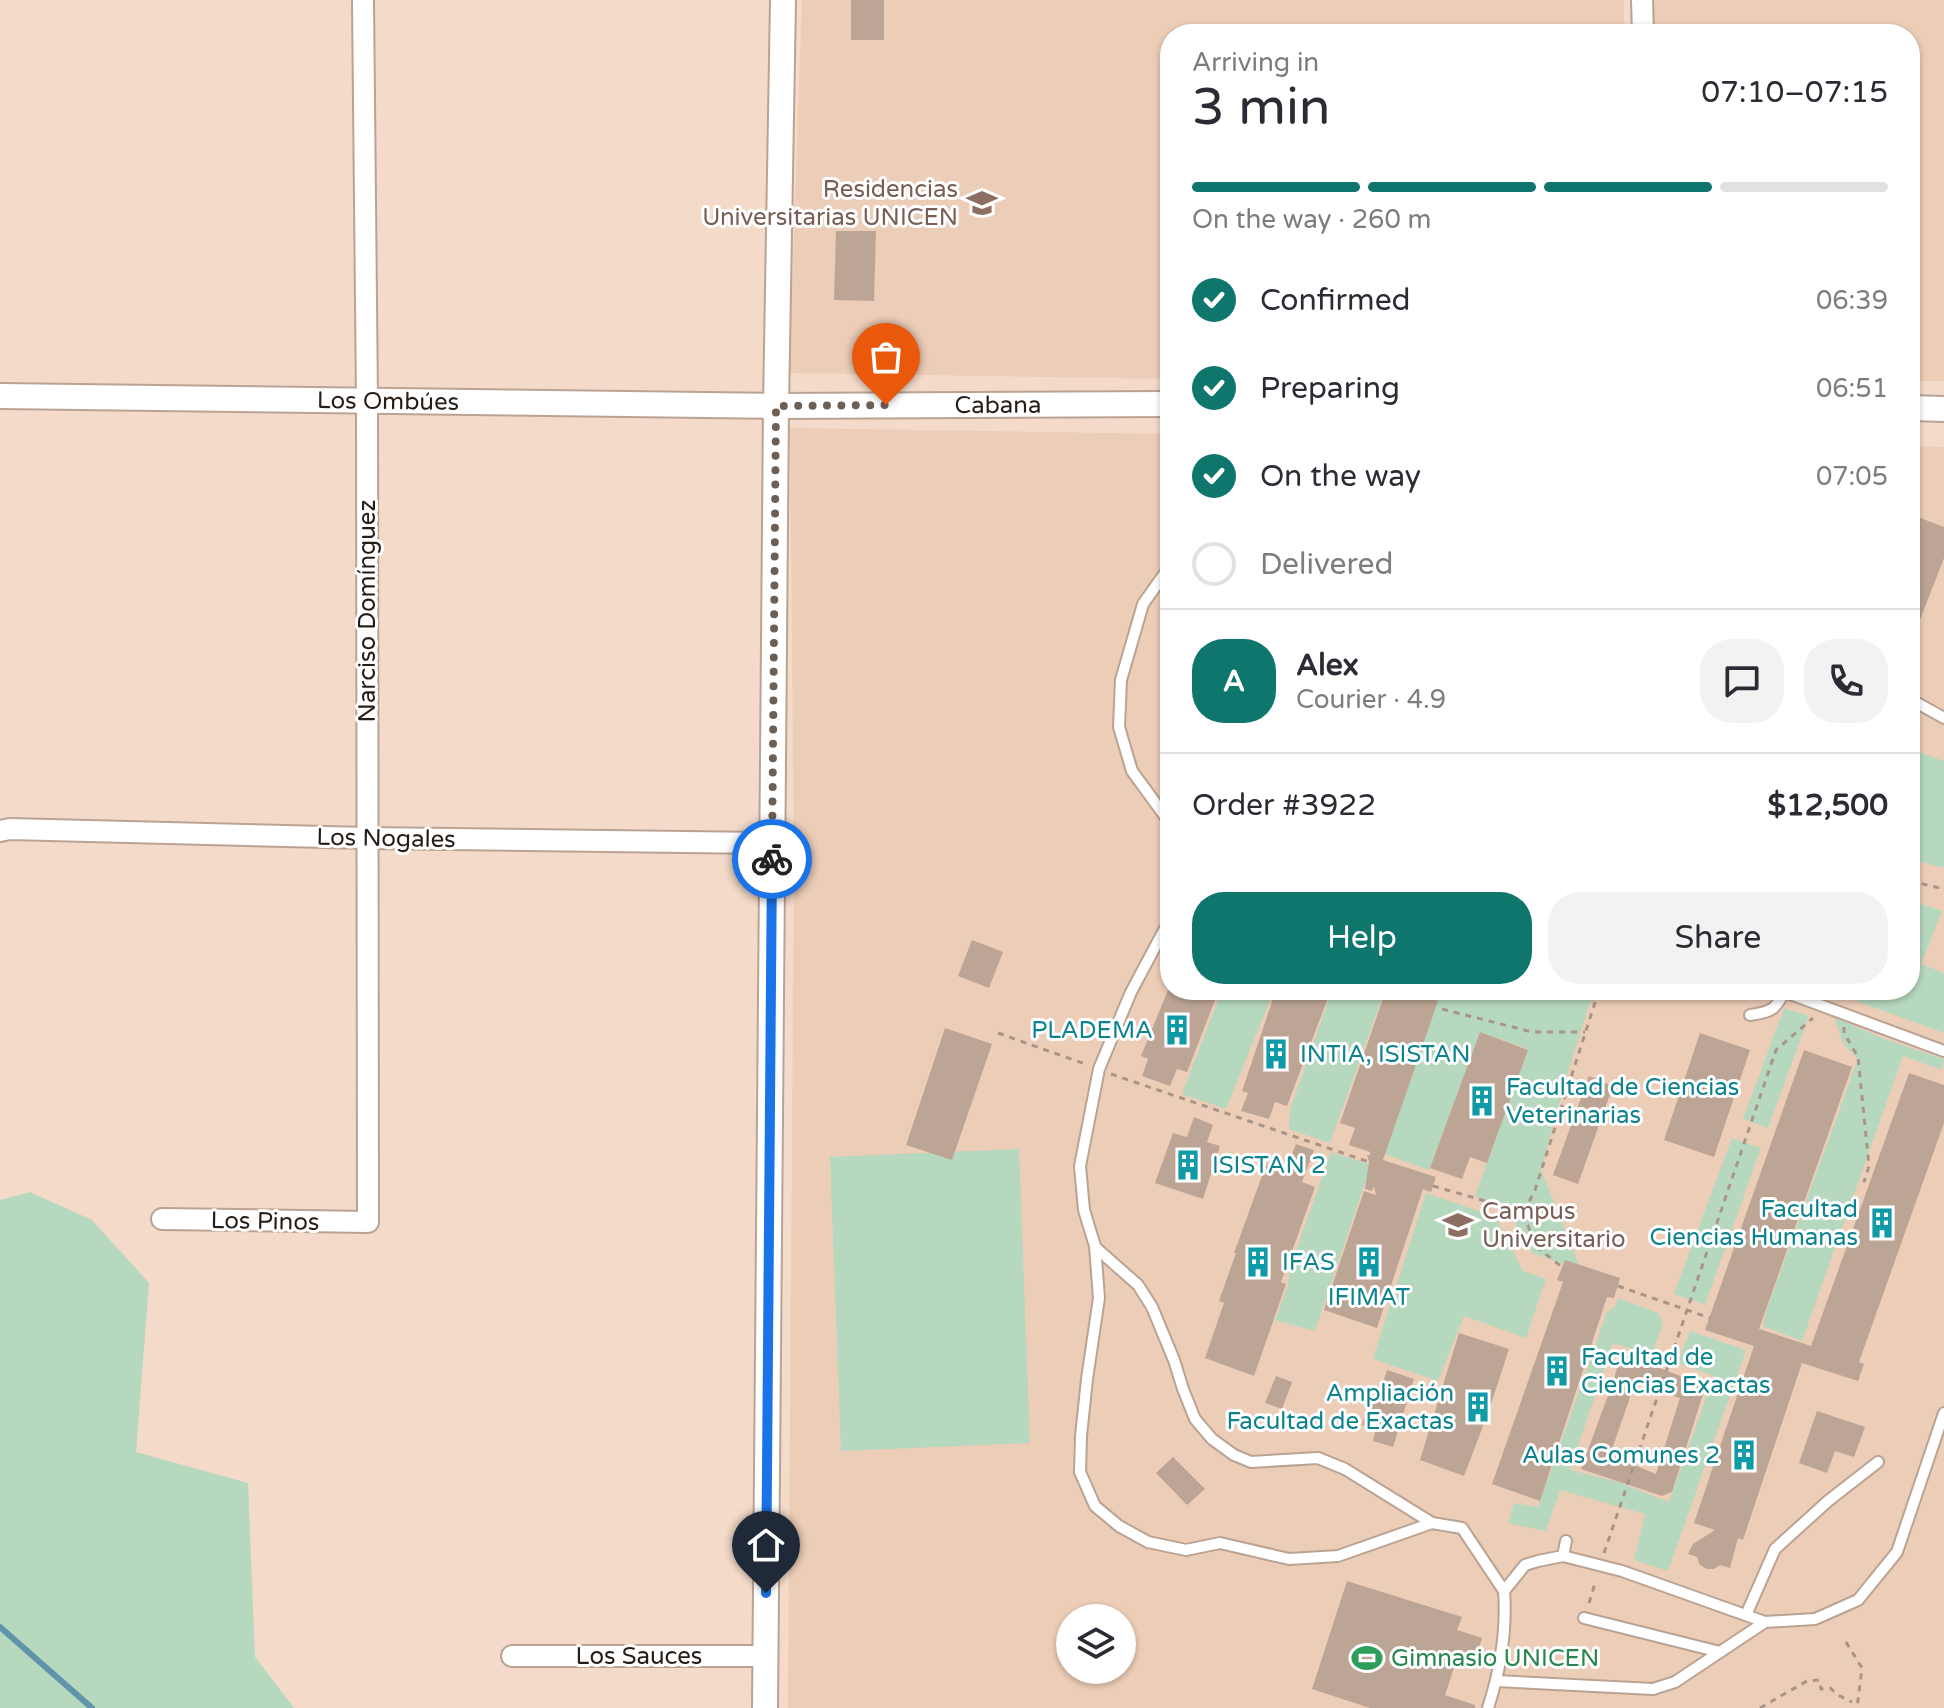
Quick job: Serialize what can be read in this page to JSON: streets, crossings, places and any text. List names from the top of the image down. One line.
{"streets":{"street":["Los Ombúes","Cabana","Narciso Domínguez","Los Nogales","Los Pinos","Los Sauces"]},"crossings":[["Los Ombúes","Cabana"],["Los Ombúes","Narciso Domínguez"],["Narciso Domínguez","Los Nogales"],["Narciso Domínguez","Los Pinos"]],"places":{"school or university":["Residencias Universitarias UNICEN","Campus Universitario"],"building":["PLADEMA","INTIA, ISISTAN","Facultad de Ciencias Veterinarias","ISISTAN 2","Facultad Ciencias Humanas","IFAS","IFIMAT","Facultad de Ciencias Exactas","Ampliación Facultad de Exactas","Aulas Comunes 2"],"sports":["Gimnasio UNICEN"]},"page":{"heading":["3 min","Arriving in","07:10–07:15"],"panel":["Alex","Courier · 4.9","Order #3922","$12,500"],"bar":"On the way · 260 m","list":[["Confirmed","06:39"],["Preparing","06:51"],["On the way","07:05"],"Delivered"],"round":"A","buttons":["Help","Share"]}}
